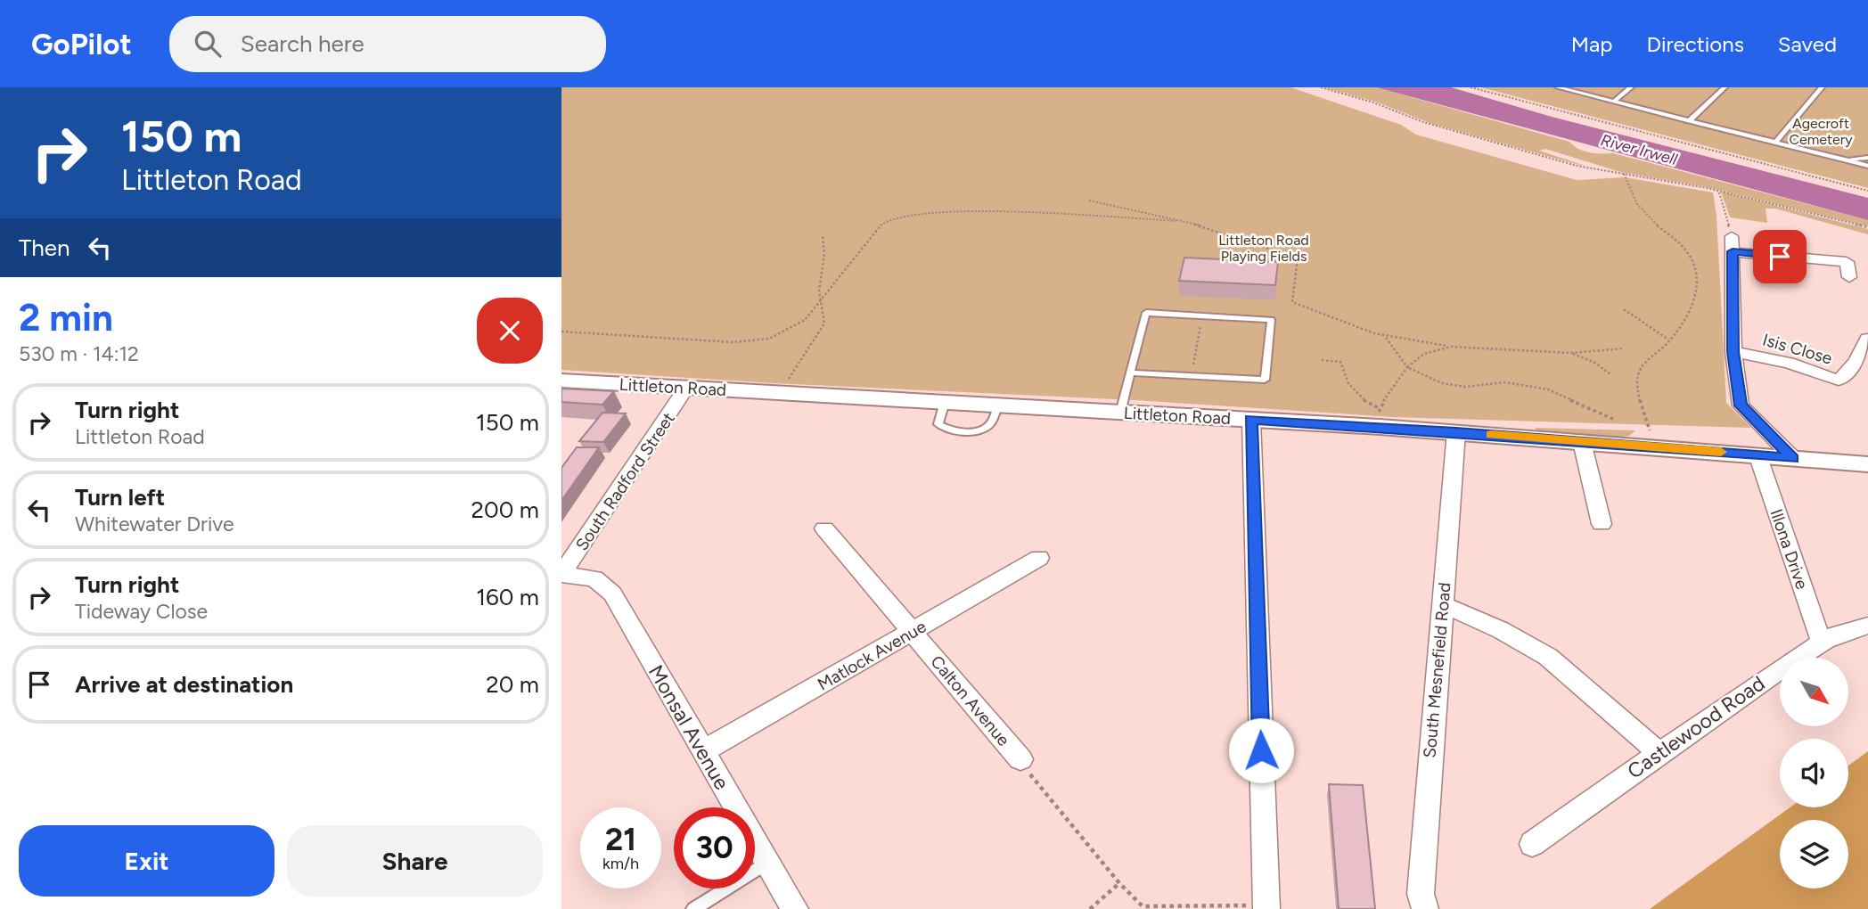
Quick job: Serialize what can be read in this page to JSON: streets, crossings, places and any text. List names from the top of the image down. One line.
{"streets":{"street":["Isis Close","Littleton Road","South Radford Street","Illona Drive","Matlock Avenue","South Mesnefield Road","Calton Avenue","Monsal Avenue","Castlewood Road"]},"crossings":[["Littleton Road","South Radford Street"],["Littleton Road","Illona Drive"],["Littleton Road","South Mesnefield Road"],["South Radford Street","Monsal Avenue"],["Illona Drive","Castlewood Road"],["Matlock Avenue","Calton Avenue"],["Matlock Avenue","Monsal Avenue"]],"water":["River Irwell"],"parks":["Agecroft Cemetery","Littleton Road Playing Fields"],"north":"bottom right","page":{"header":"GoPilot","search":"Search here","nav":["Map","Directions","Saved"],"turn":["150 m","Littleton Road"],"then":"Then","heading":["2 min","530 m · 14:12"],"list":[{"name":"Turn right","note":"Littleton Road","value":"150 m"},{"name":"Turn left","note":"Whitewater Drive","value":"200 m"},{"name":"Turn right","note":"Tideway Close","value":"160 m"},{"name":"Arrive at destination","value":"20 m"}],"speed":"21 km/h","limit":"30","buttons":["Exit","Share"]}}
